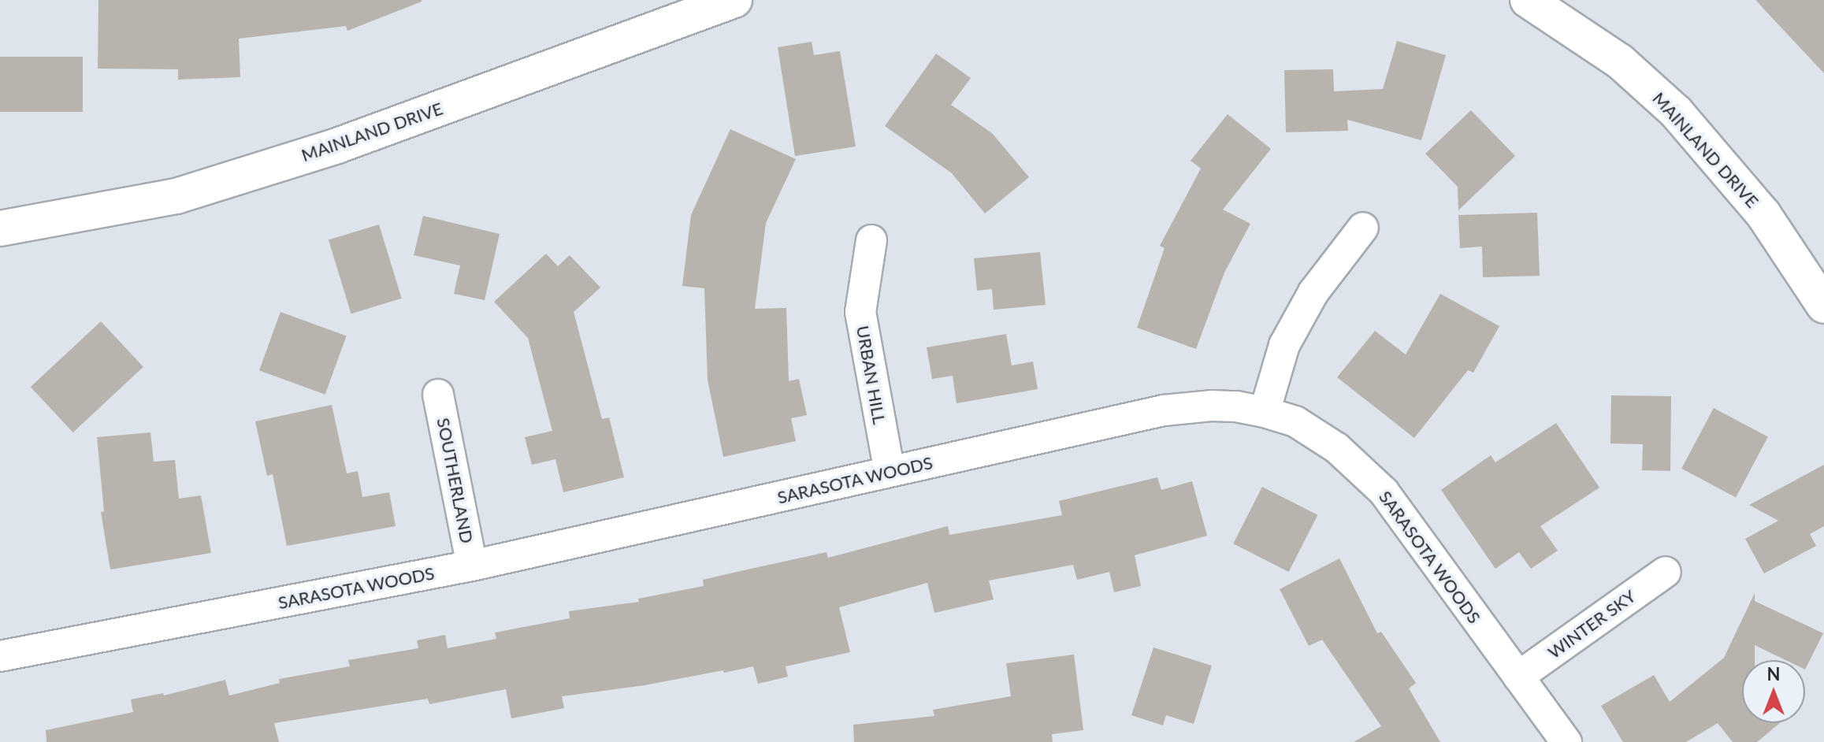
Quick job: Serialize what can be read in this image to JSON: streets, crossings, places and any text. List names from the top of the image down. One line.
{"streets":{"main road":["MAINLAND DRIVE"],"street":["URBAN HILL","SARASOTA WOODS","SOUTHERLAND","WINTER SKY"]},"crossings":[["URBAN HILL","SARASOTA WOODS"],["SARASOTA WOODS","SOUTHERLAND"],["SARASOTA WOODS","WINTER SKY"]],"north":"top"}
